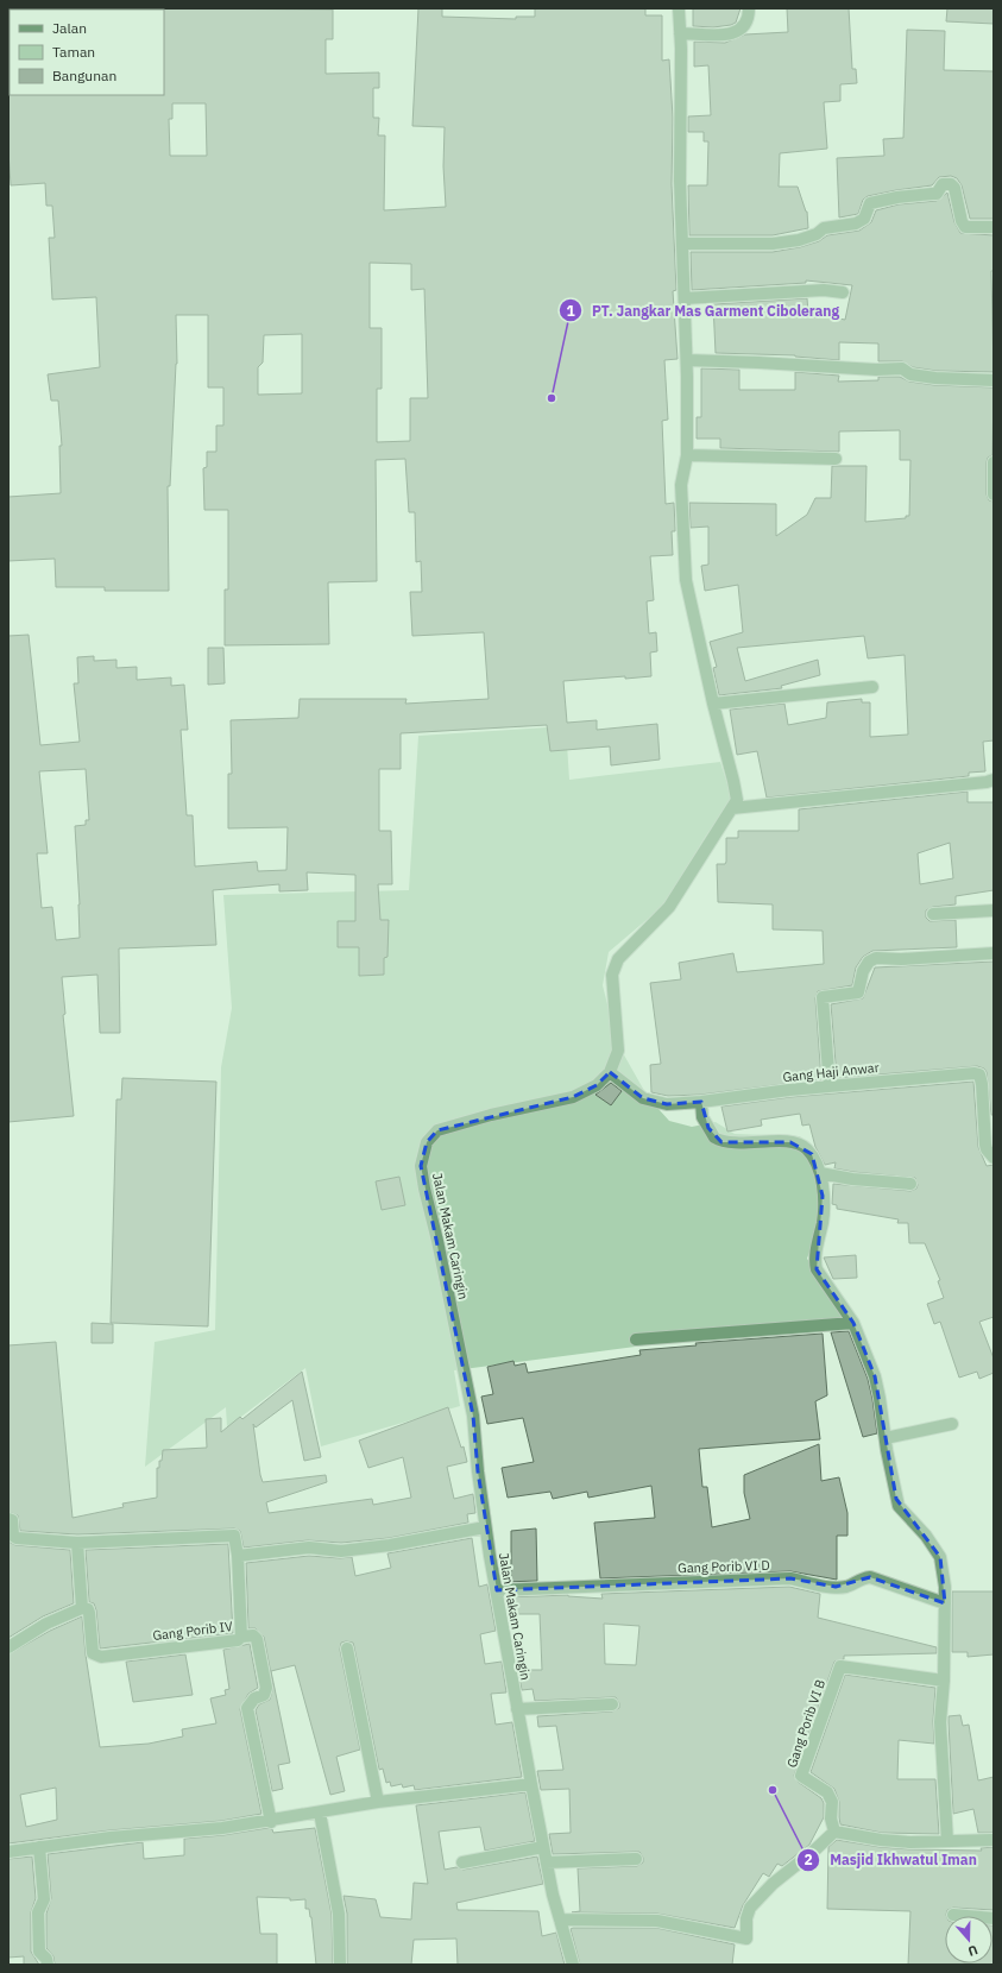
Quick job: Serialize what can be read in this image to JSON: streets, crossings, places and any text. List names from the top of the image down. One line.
{"streets":{"street":["Gang Haji Anwar","Jalan Makam Caringin","Gang Porib VI D","Gang Porib IV","Gang Porib VI B"]},"crossings":[["Gang Haji Anwar","Jalan Makam Caringin"],["Jalan Makam Caringin","Gang Porib VI D"]],"places":["PT. Jangkar Mas Garment Cibolerang","Masjid Ikhwatul Iman"],"legend":["Jalan","Taman","Bangunan"],"north":"bottom"}
